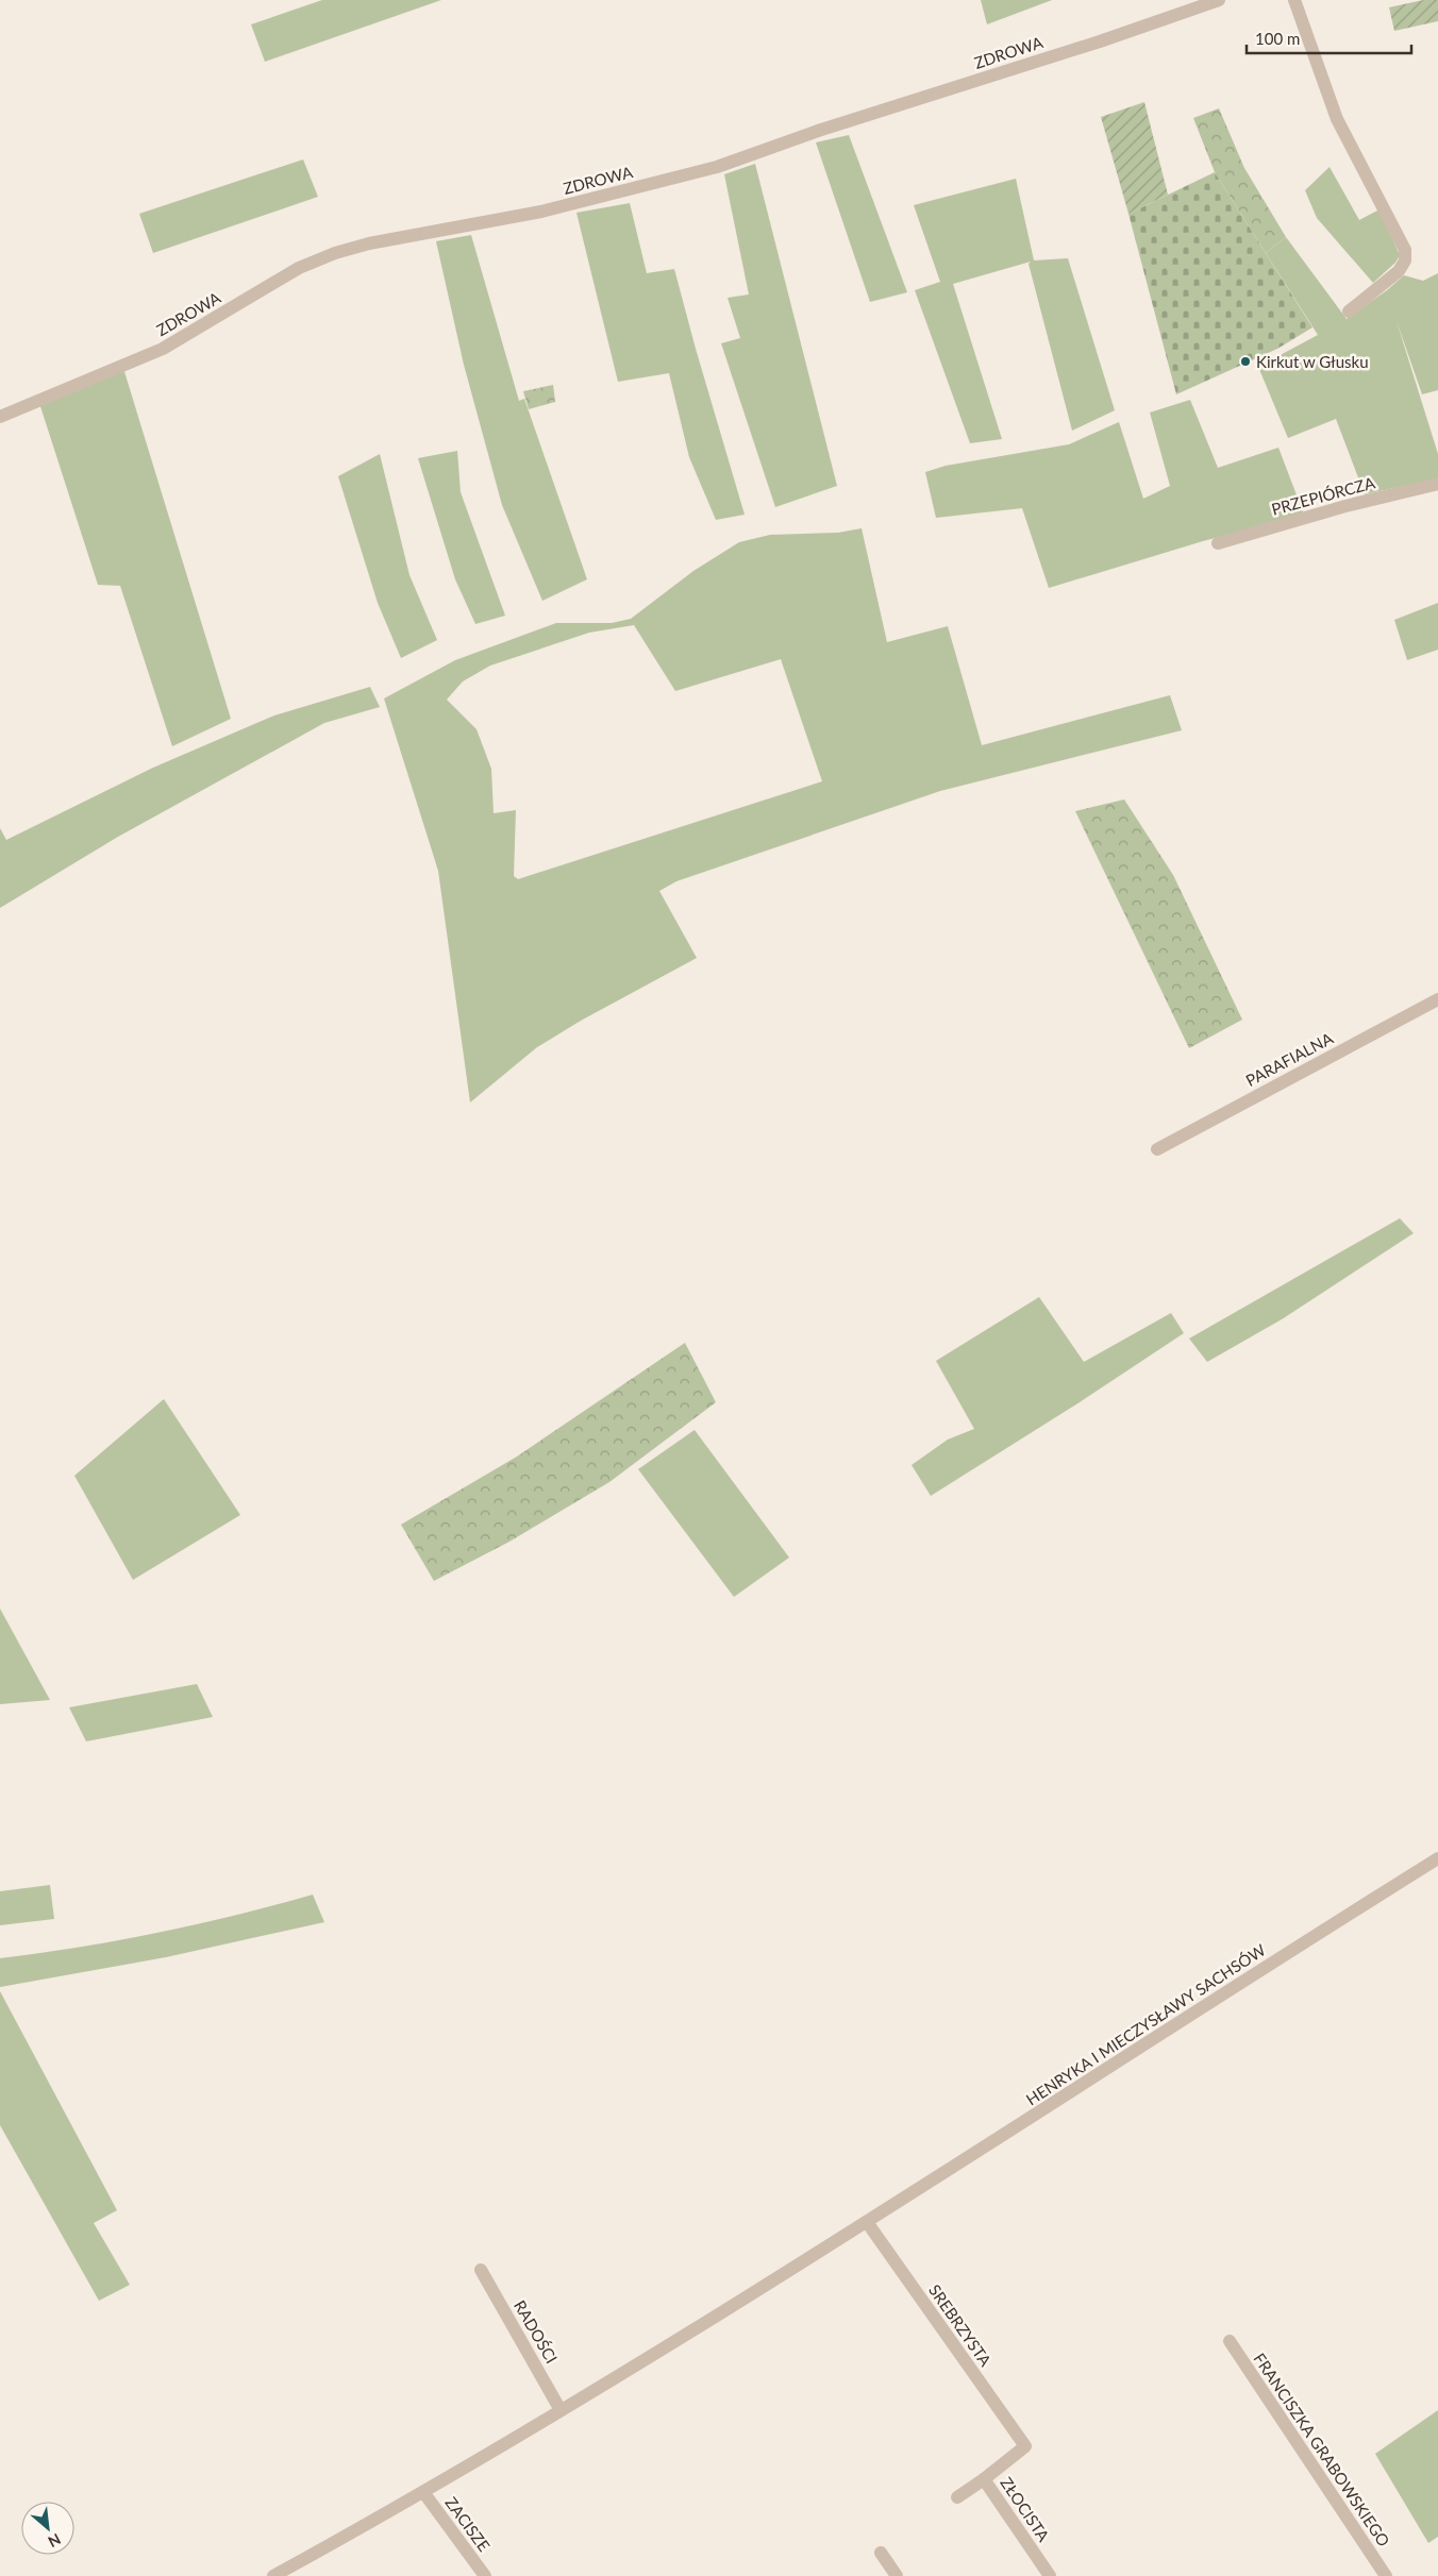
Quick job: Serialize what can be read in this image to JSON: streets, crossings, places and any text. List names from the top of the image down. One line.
{"streets":{"street":["ZDROWA","PRZEPIÓRCZA","PARAFIALNA","HENRYKA I MIECZYSŁAWY SACHSÓW","SREBRZYSTA","RADOŚCI","FRANCISZKA GRABOWSKIEGO","ZŁOCISTA","ZACISZE"]},"crossings":[["HENRYKA I MIECZYSŁAWY SACHSÓW","SREBRZYSTA"],["HENRYKA I MIECZYSŁAWY SACHSÓW","RADOŚCI"],["HENRYKA I MIECZYSŁAWY SACHSÓW","ZACISZE"],["SREBRZYSTA","ZŁOCISTA"]],"places":["Kirkut w Głusku"],"scale_bar":"100 m","north":"bottom right"}
